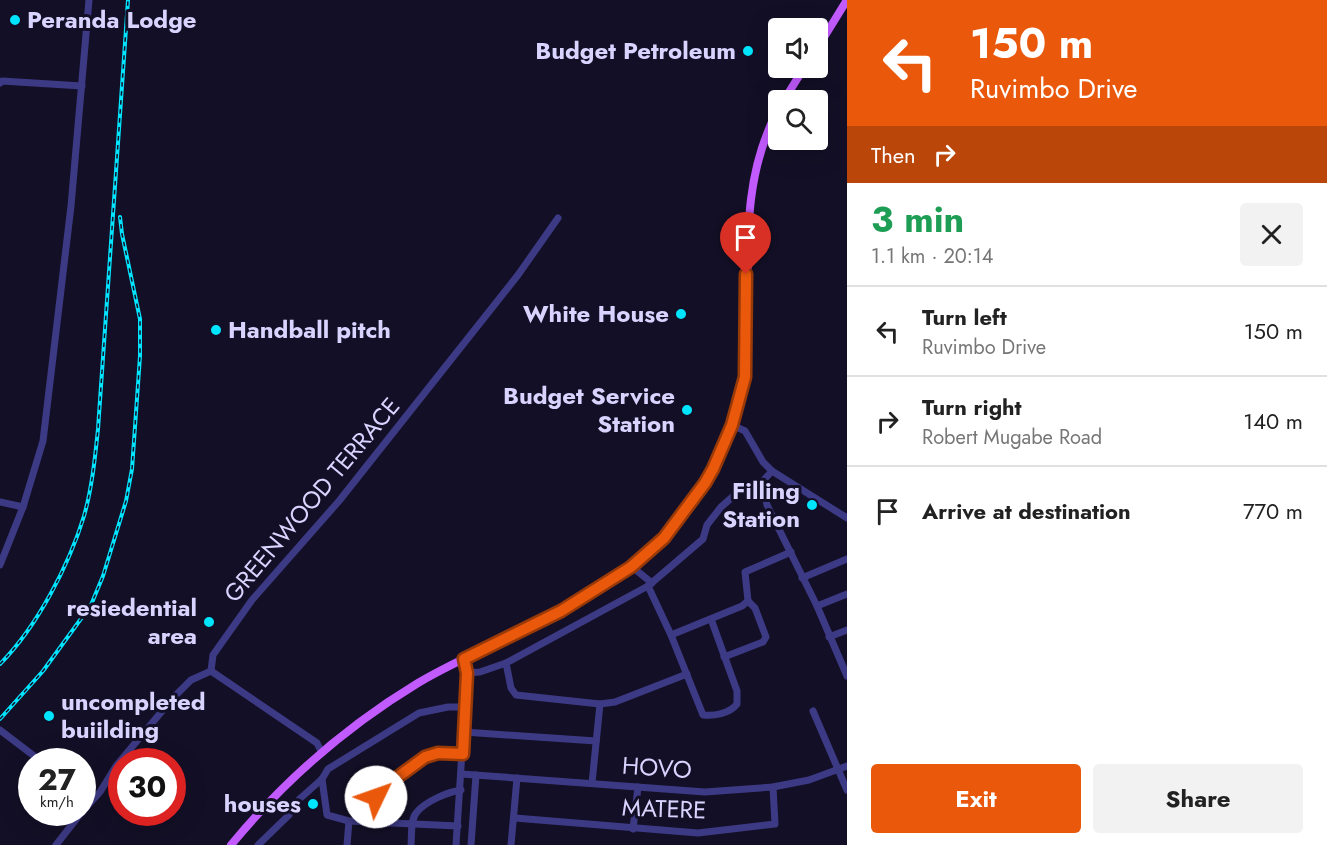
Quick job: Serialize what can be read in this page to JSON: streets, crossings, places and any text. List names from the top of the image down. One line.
{"streets":{"street":["GREENWOOD TERRACE","HOVO","MATERE"]},"crossings":[["HOVO","MATERE"]],"places":["Peranda Lodge","Budget Petroleum","White House","Handball pitch","Budget Service Station","Filling Station","resiedential area","uncompleted buiilding","houses"],"page":{"turn":["150 m","Ruvimbo Drive"],"then":"Then","heading":["3 min","1.1 km · 20:14"],"list":[{"name":"Turn left","note":"Ruvimbo Drive","value":"150 m"},{"name":"Turn right","note":"Robert Mugabe Road","value":"140 m"},{"name":"Arrive at destination","value":"770 m"}],"speed":"27 km/h","limit":"30","buttons":["Exit","Share"]}}
